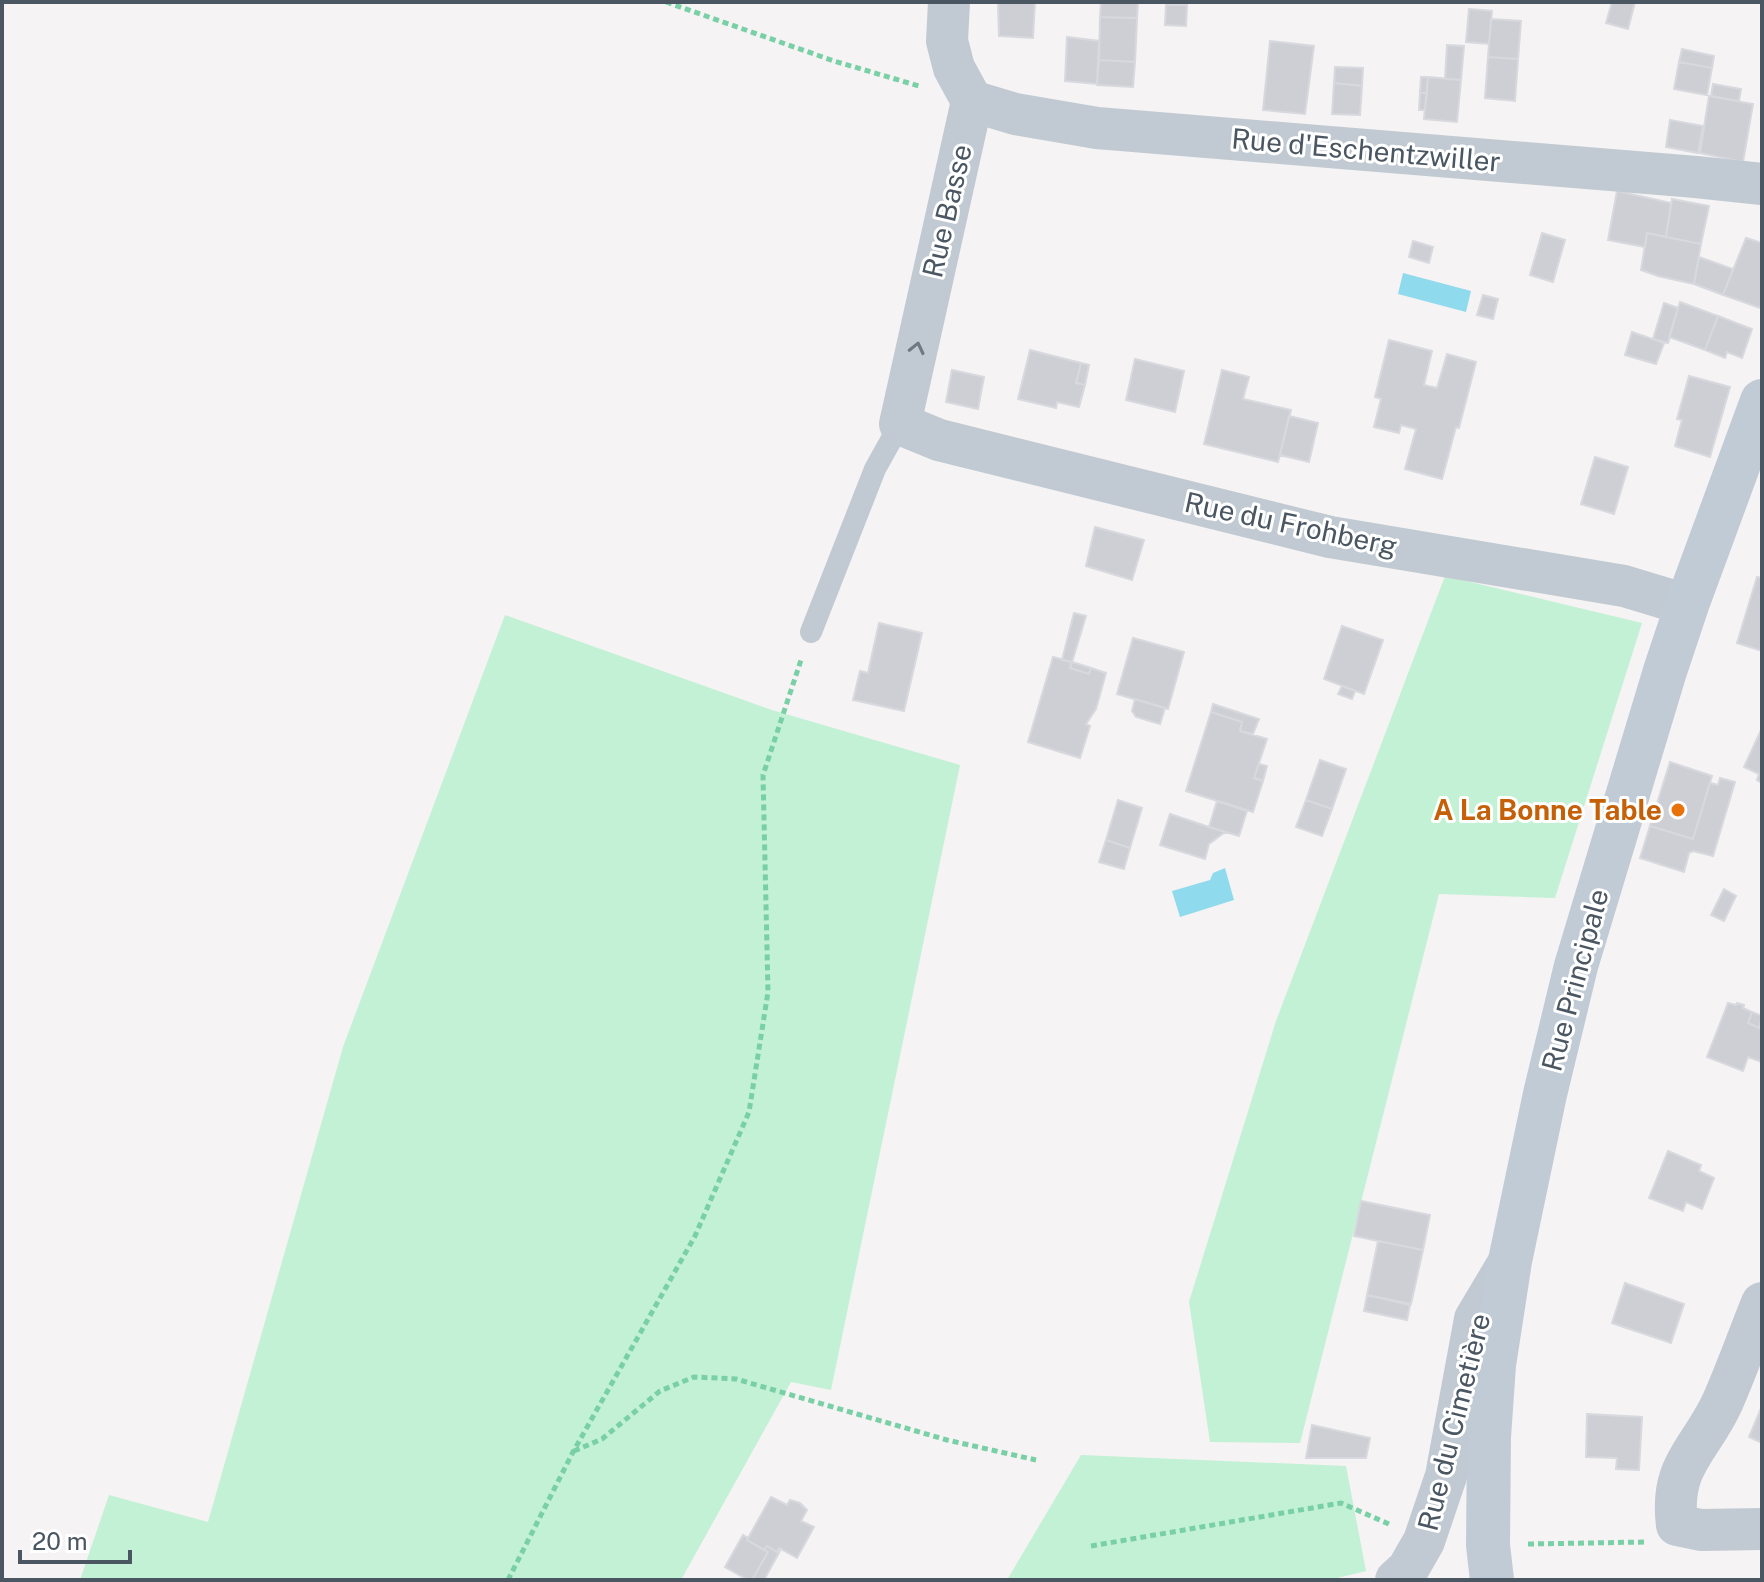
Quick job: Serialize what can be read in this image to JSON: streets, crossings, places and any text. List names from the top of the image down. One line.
{"streets":{"main road":["Rue Principale"],"street":["Rue d'Eschentzwiller","Rue Basse","Rue du Frohberg","Rue du Cimetière"]},"crossings":[["Rue d'Eschentzwiller","Rue Basse"],["Rue Basse","Rue du Frohberg"],["Rue du Frohberg","Rue Principale"],["Rue Principale","Rue du Cimetière"]],"one_way":["Rue Basse"],"places":["A La Bonne Table"],"scale_bar":"20 m"}
